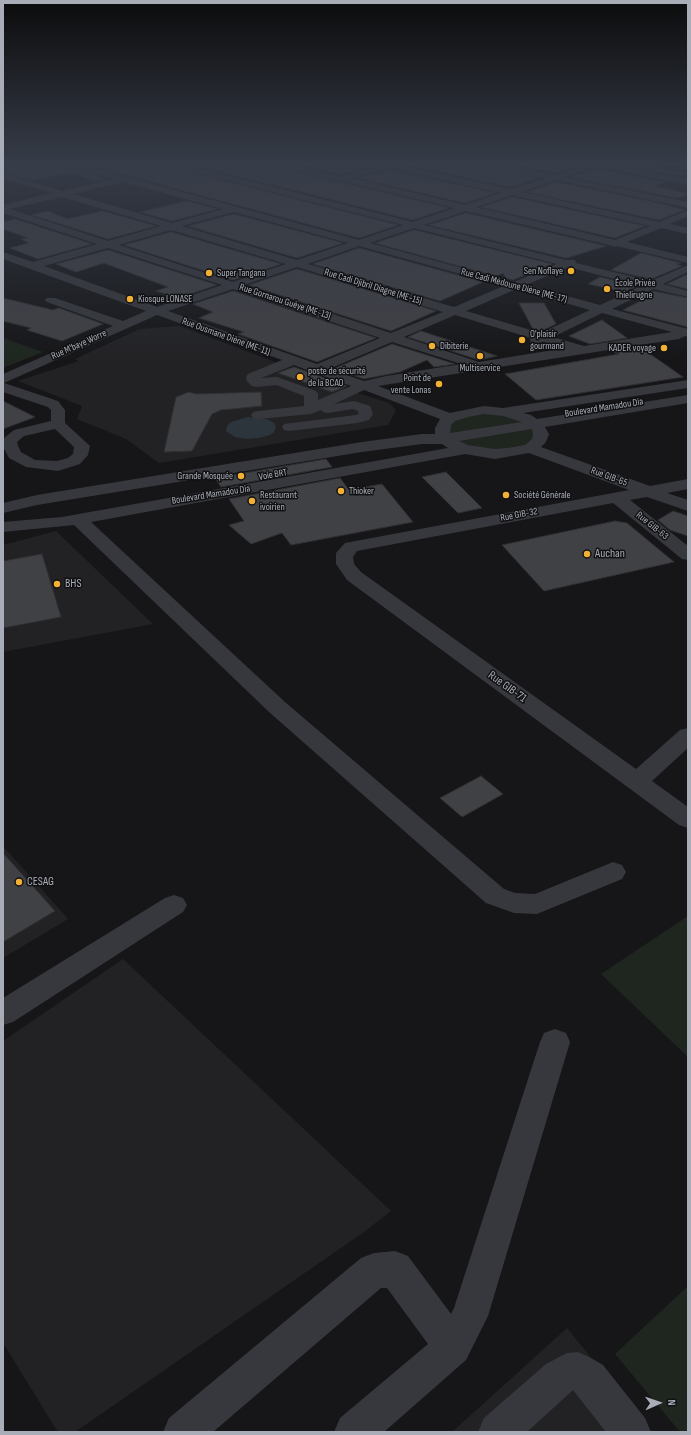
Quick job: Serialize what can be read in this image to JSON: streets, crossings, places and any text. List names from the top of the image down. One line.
{"streets":{"street":["Rue Cadi Médoune Diène (ME-17)","Rue Cadi Djibril Diagne (ME-15)","Rue Gornarou Guèye (ME-13)","Rue Ousmane Diène (ME-11)","Rue M'baye Worre","Boulevard Mamadou Dia","Voie BRT","Rue GIB-65","Rue GIB-32","Rue GIB-63","Rue GIB-71"]},"crossings":[["Rue Cadi Médoune Diène (ME-17)","Rue M'baye Worre"],["Rue Cadi Djibril Diagne (ME-15)","Rue M'baye Worre"],["Rue Gornarou Guèye (ME-13)","Rue M'baye Worre"],["Rue Ousmane Diène (ME-11)","Rue M'baye Worre"],["Rue Ousmane Diène (ME-11)","Boulevard Mamadou Dia"],["Rue Ousmane Diène (ME-11)","Voie BRT"],["Boulevard Mamadou Dia","Voie BRT"],["Boulevard Mamadou Dia","Rue GIB-65"],["Voie BRT","Rue GIB-65"],["Rue GIB-65","Rue GIB-32"],["Rue GIB-32","Rue GIB-63"],["Rue GIB-32","Rue GIB-71"]],"places":["Sen Noflaye","Super Tangana","École Privée Thielirugne","Kiosque LONASE","O'plaisir gourmand","Dibiterie","KADER voyage","Multiservice","poste de sécurité de la BCAO","Point de vente Lonas","Grande Mosquée","Thioker","Société Générale","Restaurant ivoirien","Auchan","BHS","CESAG"],"north":"right"}
